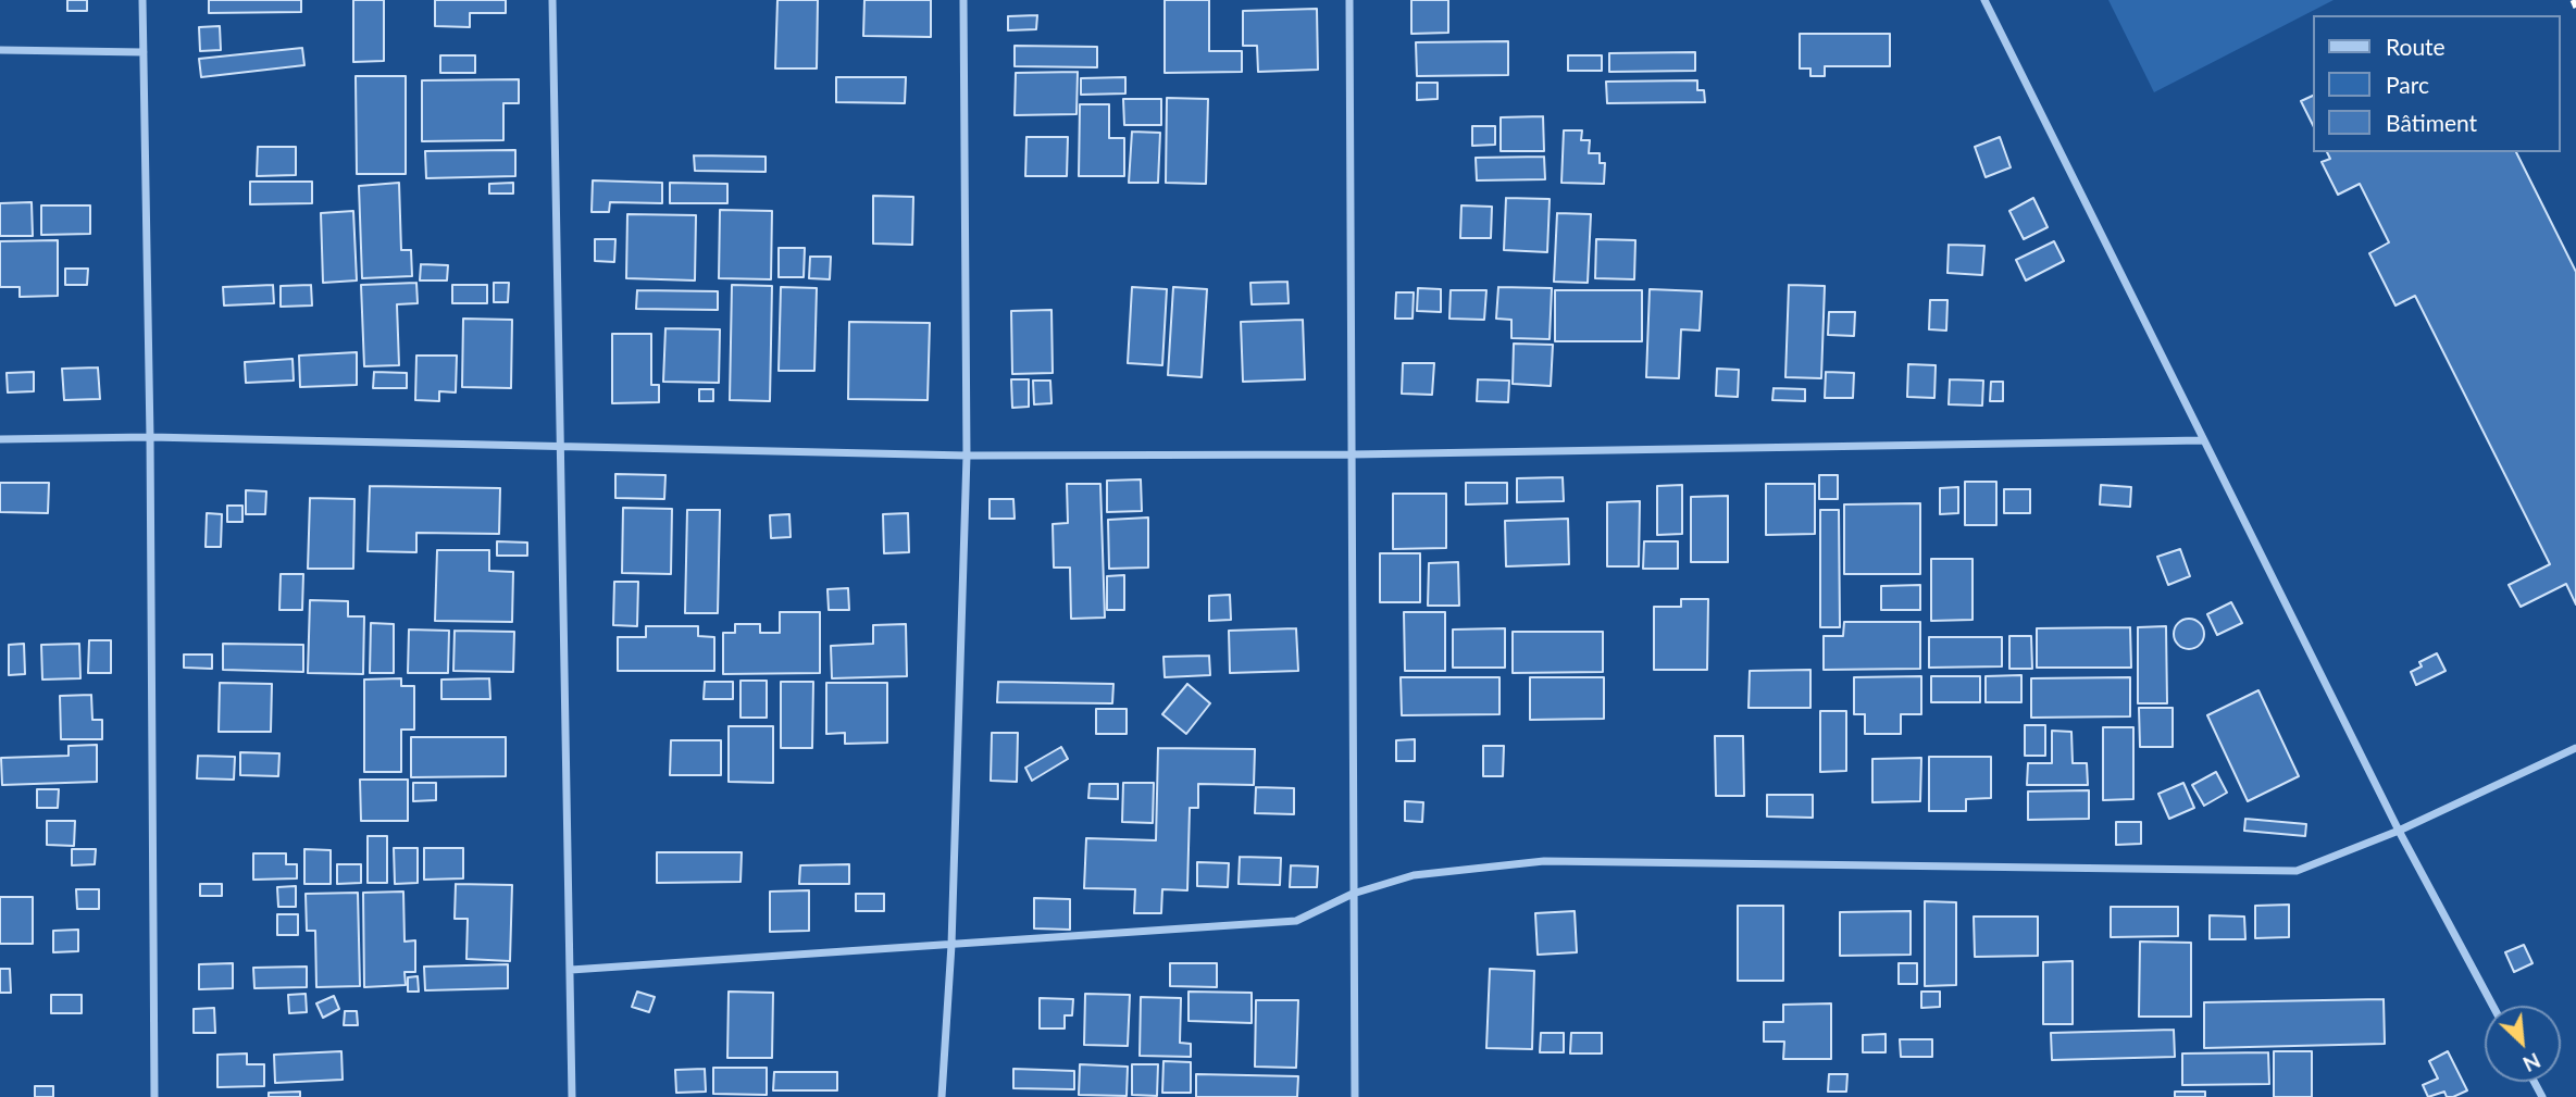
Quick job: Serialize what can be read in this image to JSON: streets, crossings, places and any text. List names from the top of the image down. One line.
{"legend":["Route","Parc","Bâtiment"],"north":"bottom right"}
